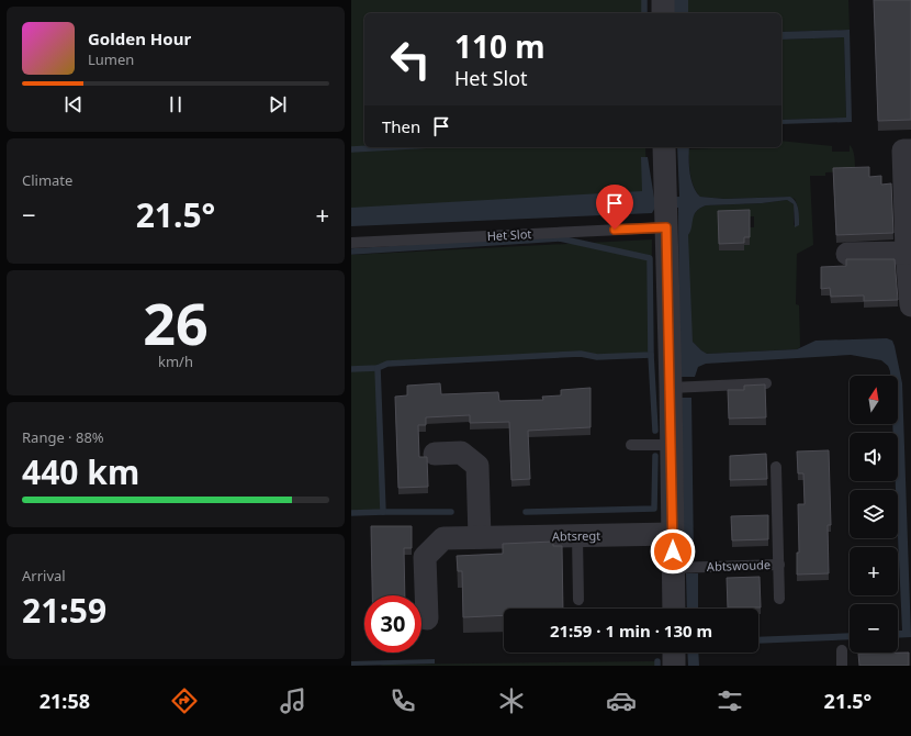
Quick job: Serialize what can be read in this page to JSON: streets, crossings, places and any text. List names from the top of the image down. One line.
{"streets":{"street":["Abtsregt"],"lane":["Het Slot","Abtswoude"]},"north":"top","page":{"turn":["110 m","Het Slot"],"song":["Golden Hour","Lumen"],"then":"Then","tile":["Climate",["26","km/h"],["Range · 88%","440 km"],["Arrival","21:59"]],"heat":["−","21.5°","+"],"map_buttons":["+","−"],"limit":"30","trip":"21:59 · 1 min · 130 m","tabs":["21:58","21.5°"]}}
